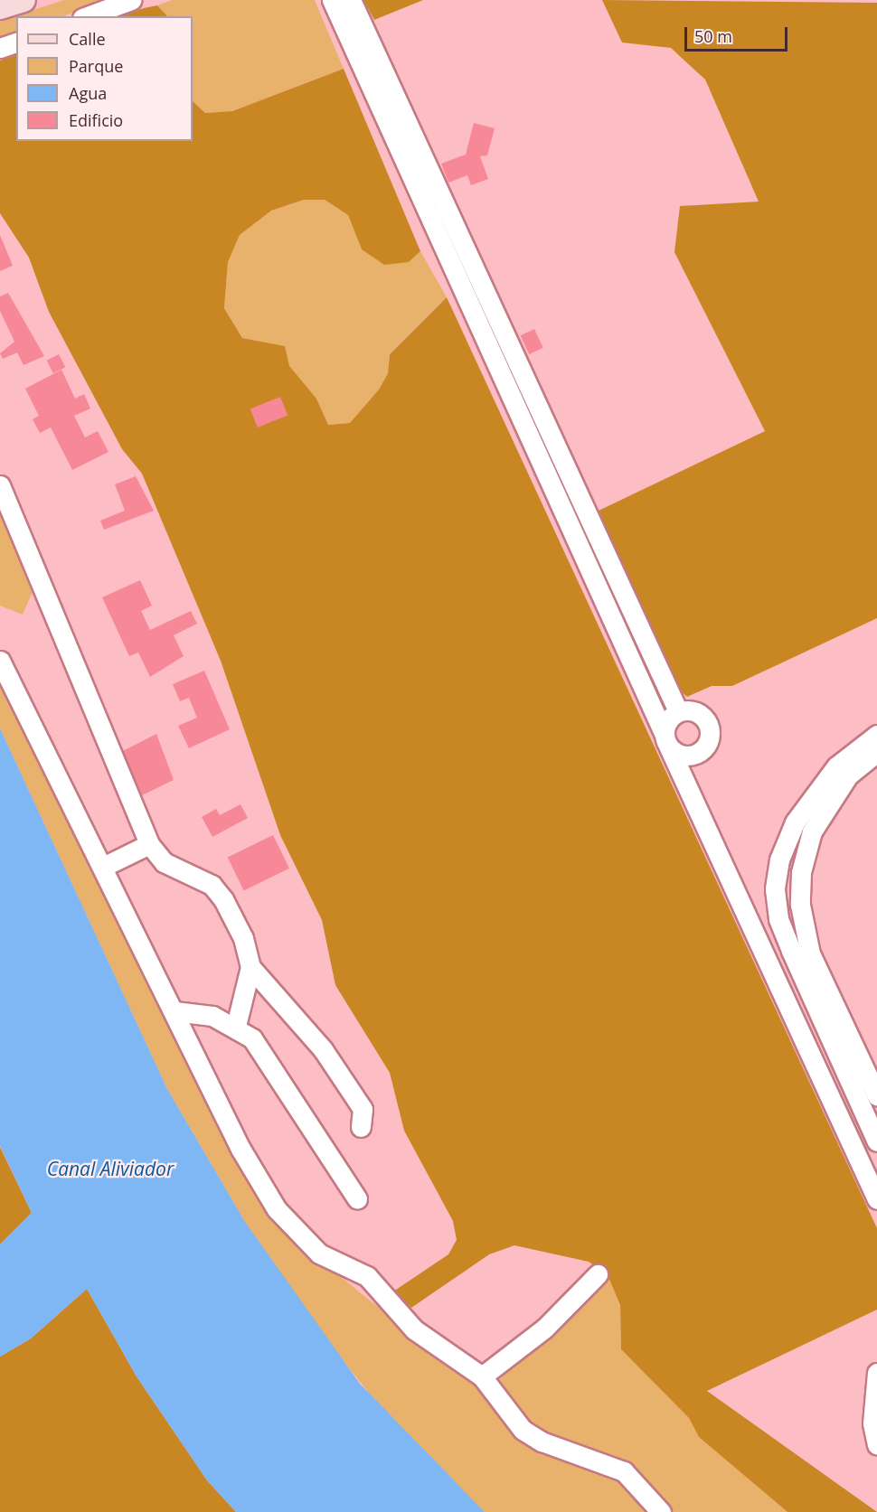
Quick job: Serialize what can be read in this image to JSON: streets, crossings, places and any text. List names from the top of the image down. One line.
{"water":["Canal Aliviador"],"legend":["Calle","Parque","Agua","Edificio"],"scale_bar":"50 m"}
